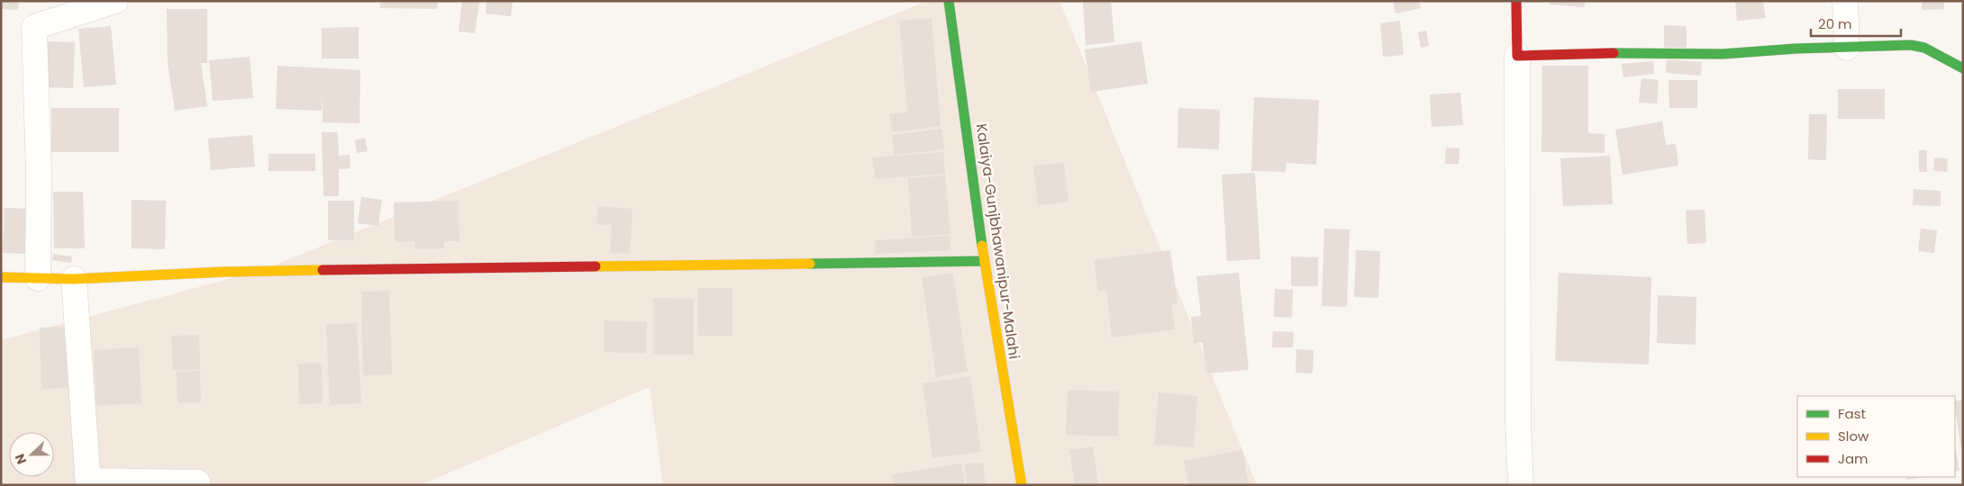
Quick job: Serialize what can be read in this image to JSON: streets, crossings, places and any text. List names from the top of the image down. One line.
{"streets":{"street":["Kalaiya-Gunjbhawanipur-Malahi"]},"legend":["Fast","Slow","Jam"],"scale_bar":"20 m","north":"left"}
